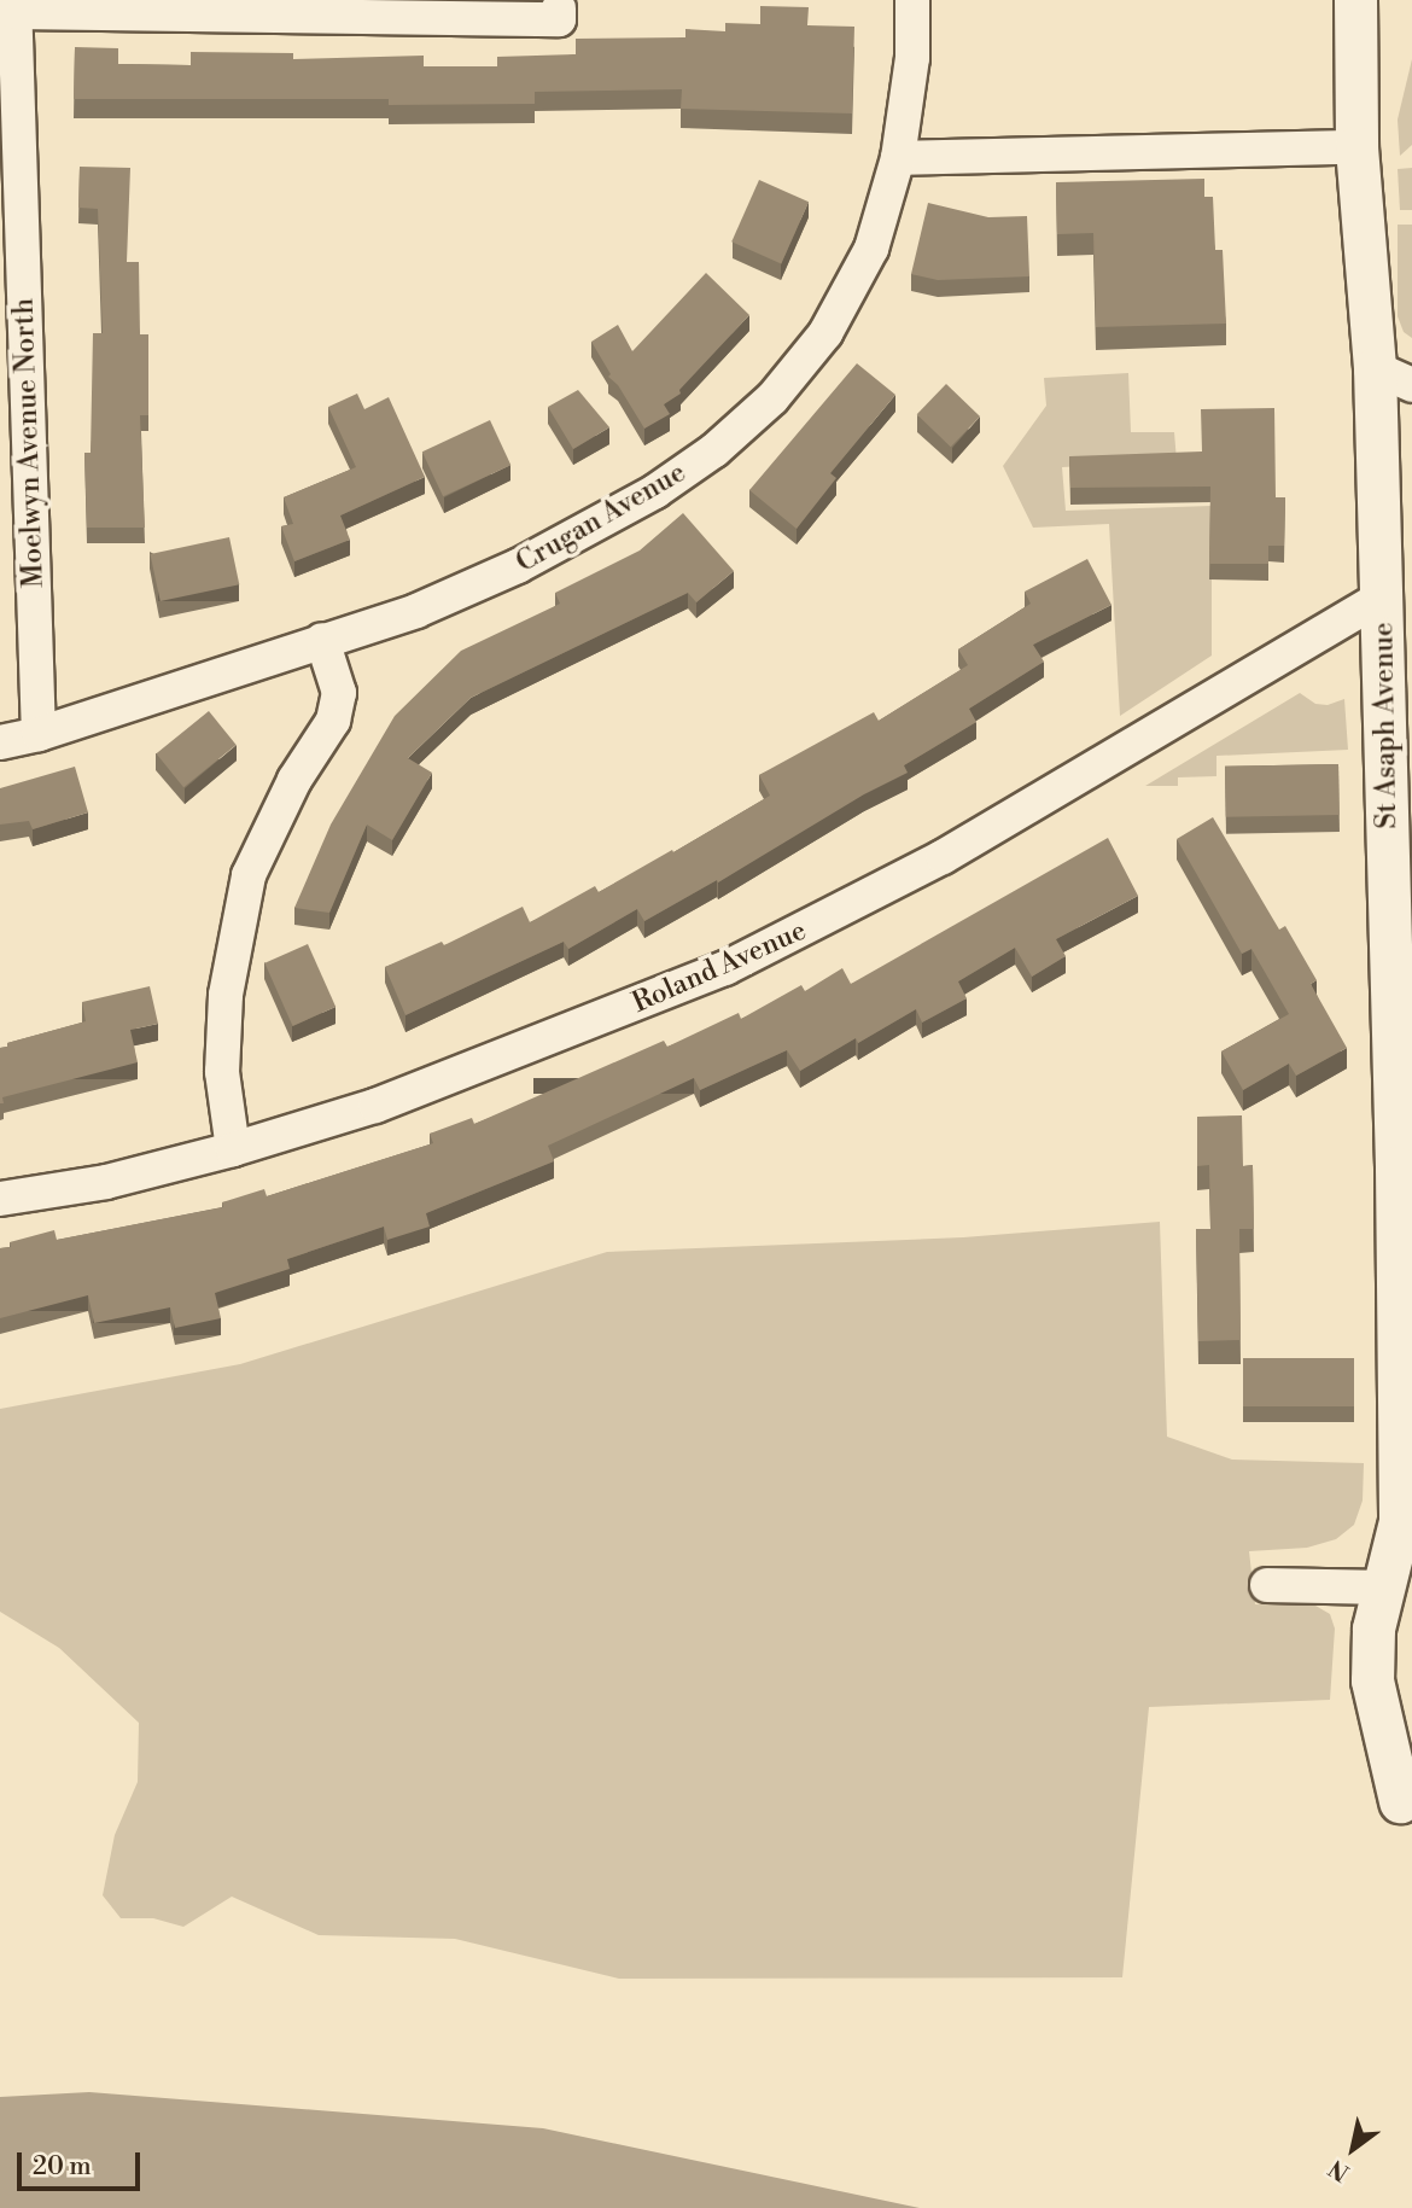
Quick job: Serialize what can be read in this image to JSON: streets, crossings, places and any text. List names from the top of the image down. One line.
{"streets":{"street":["Moelwyn Avenue North","Crugan Avenue","St Asaph Avenue","Roland Avenue"]},"crossings":[["Moelwyn Avenue North","Crugan Avenue"],["St Asaph Avenue","Roland Avenue"]],"scale_bar":"20 m","north":"bottom left"}
